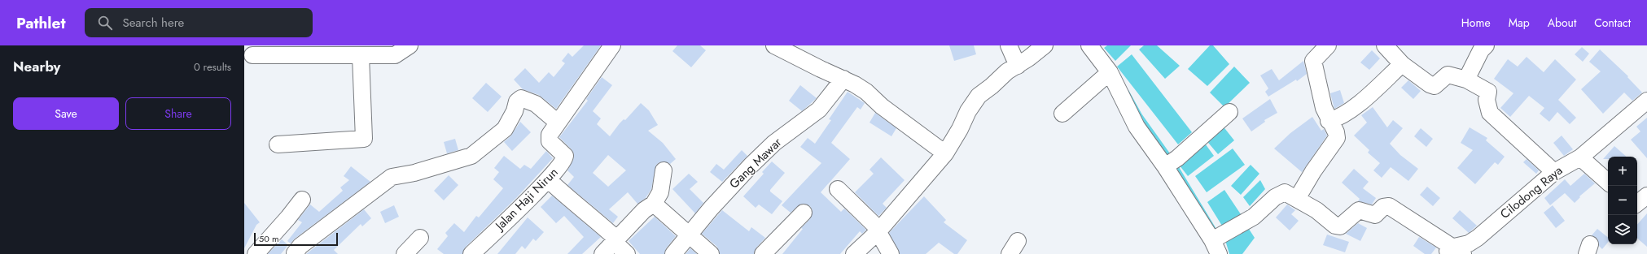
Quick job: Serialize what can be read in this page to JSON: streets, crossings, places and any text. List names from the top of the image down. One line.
{"streets":{"street":["Gang Mawar","Cilodong Raya","Jalan Haji Nirun"]},"scale_bar":"50 m","page":{"header":"Pathlet","search":"Search here","nav":["Home","Map","About","Contact"],"heading":["Nearby","0 results"],"buttons":["Save","Share"],"map_buttons":["+","−"],"scale":"50 m"}}
